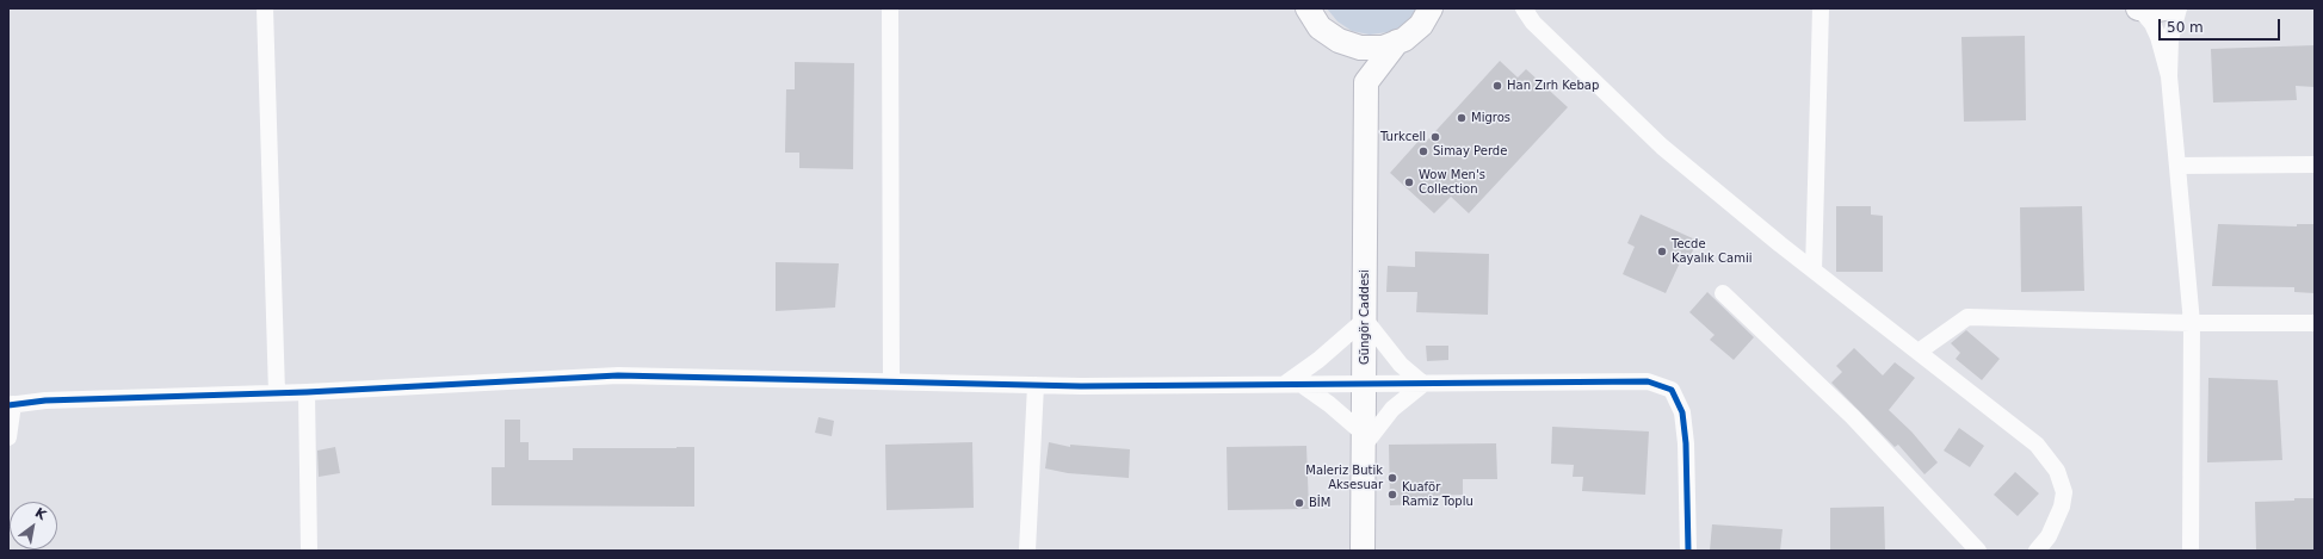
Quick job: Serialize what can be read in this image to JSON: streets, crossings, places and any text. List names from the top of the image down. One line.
{"streets":{"main road":["Güngör Caddesi"]},"places":["Han Zırh Kebap","Migros","Turkcell","Simay Perde","Wow Men's Collection","Tecde Kayalık Camii","Maleriz Butik Aksesuar","Kuaför Ramiz Toplu","BİM"],"scale_bar":"50 m","north":"top right"}
